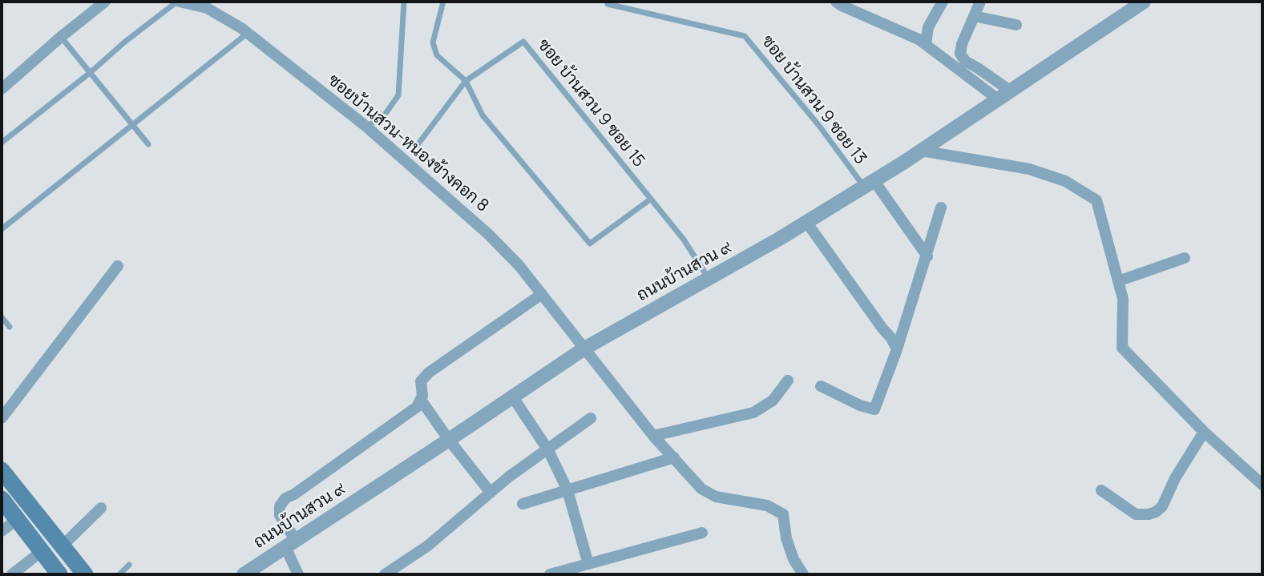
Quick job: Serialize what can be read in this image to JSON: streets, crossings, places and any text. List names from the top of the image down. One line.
{"streets":{"street":["ซอยบ้านสวน-หนองข้างคอก 8","ถนนบ้านสวน ๙"],"lane":["ซอย บ้านสวน 9 ซอย 13","ซอย บ้านสวน 9 ซอย 15"]},"crossings":[["ซอย บ้านสวน 9 ซอย 13","ถนนบ้านสวน ๙"],["ซอย บ้านสวน 9 ซอย 15","ถนนบ้านสวน ๙"],["ซอยบ้านสวน-หนองข้างคอก 8","ถนนบ้านสวน ๙"]]}
